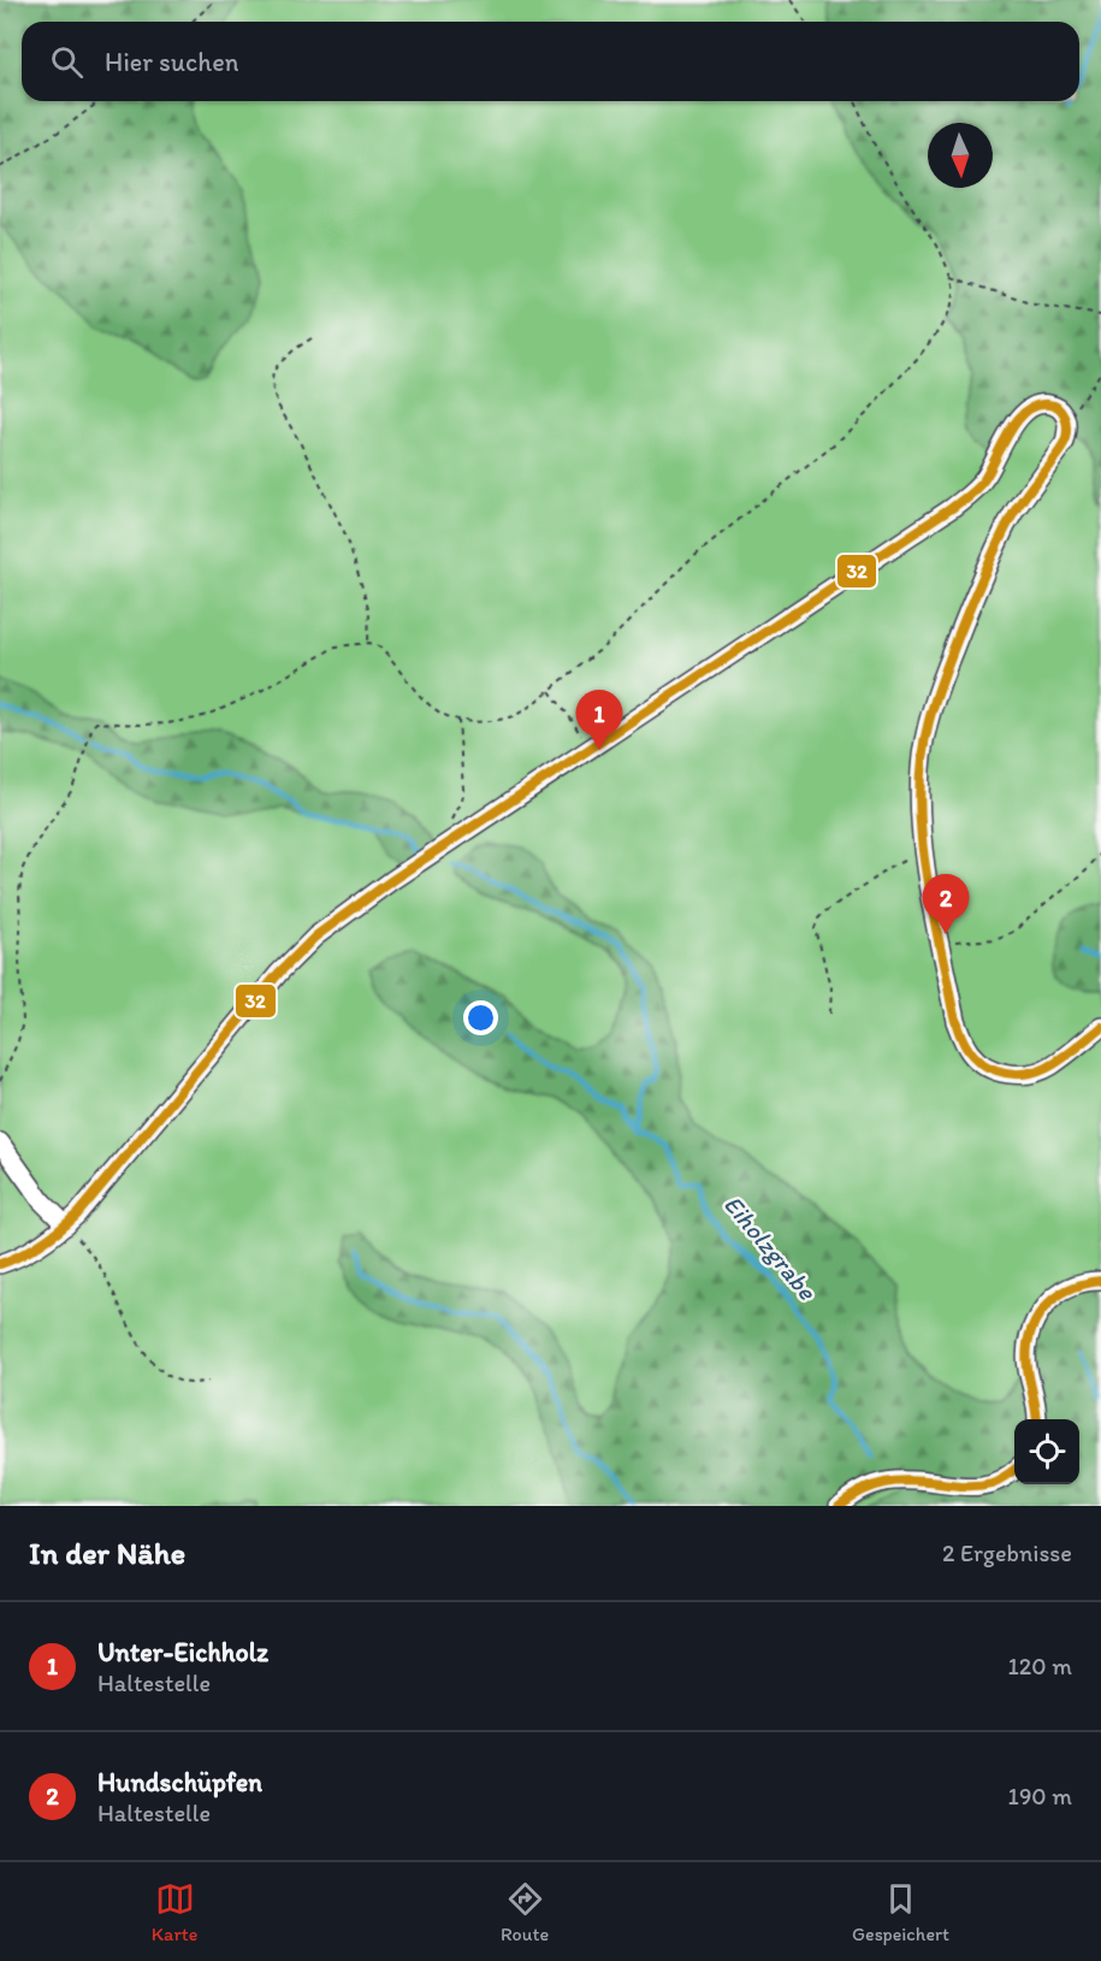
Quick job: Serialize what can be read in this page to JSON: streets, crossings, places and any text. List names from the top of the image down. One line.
{"water":["Eiholzgrabe"],"lines":["transit line 32"],"north":"bottom","page":{"search":"Hier suchen","pins":["1","2"],"heading":["In der Nähe","2 Ergebnisse"],"list":[{"mark":"1","name":"Unter-Eichholz","note":"Haltestelle","value":"120 m"},{"mark":"2","name":"Hundschüpfen","note":"Haltestelle","value":"190 m"}],"nav":["Karte","Route","Gespeichert"]}}
